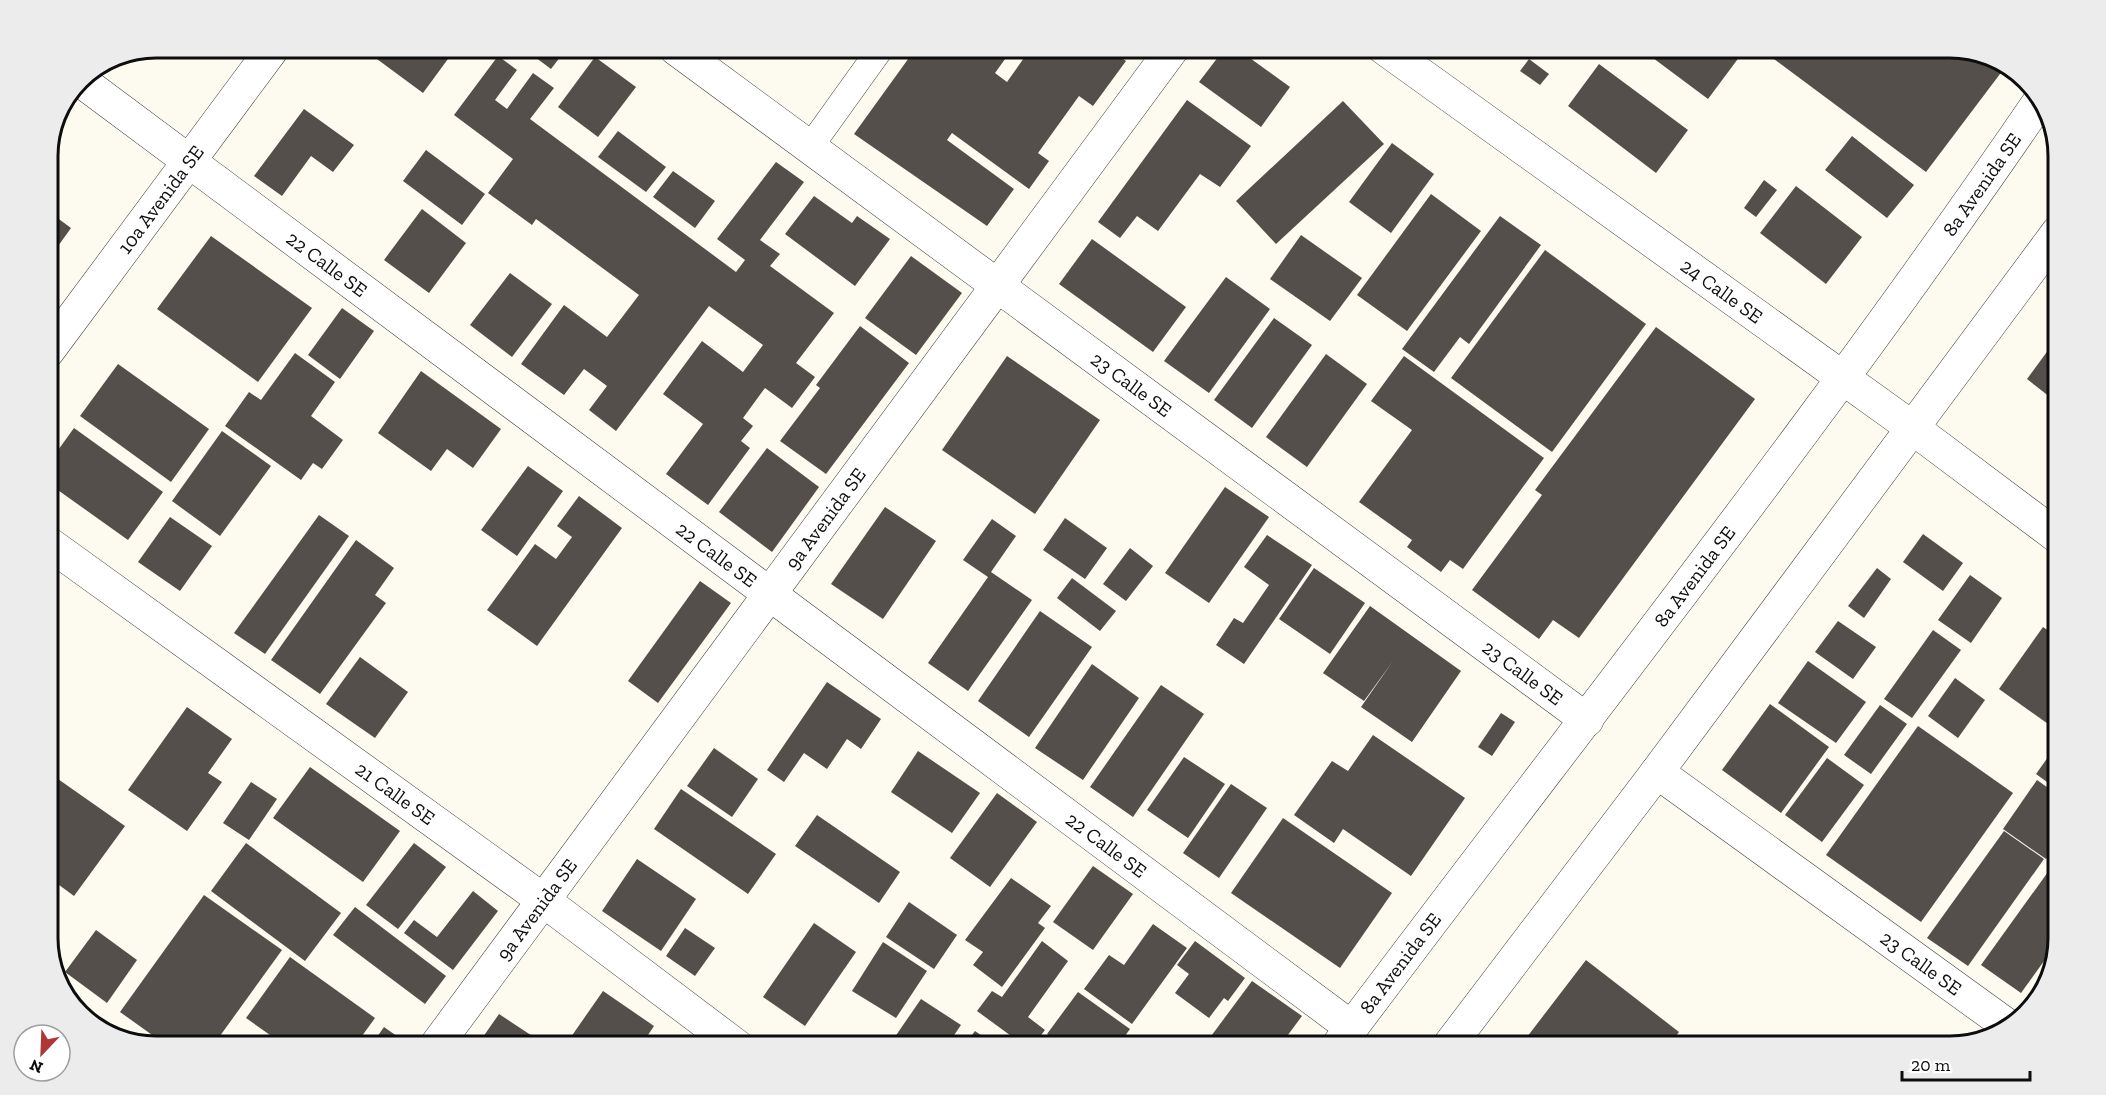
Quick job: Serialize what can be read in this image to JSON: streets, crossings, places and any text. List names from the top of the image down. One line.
{"streets":{"street":["8a Avenida SE","10a Avenida SE","22 Calle SE","24 Calle SE","23 Calle SE","9a Avenida SE","21 Calle SE"]},"crossings":[["8a Avenida SE","24 Calle SE"],["8a Avenida SE","23 Calle SE"],["10a Avenida SE","22 Calle SE"],["22 Calle SE","9a Avenida SE"],["23 Calle SE","9a Avenida SE"],["9a Avenida SE","21 Calle SE"]],"scale_bar":"20 m","north":"bottom left"}
